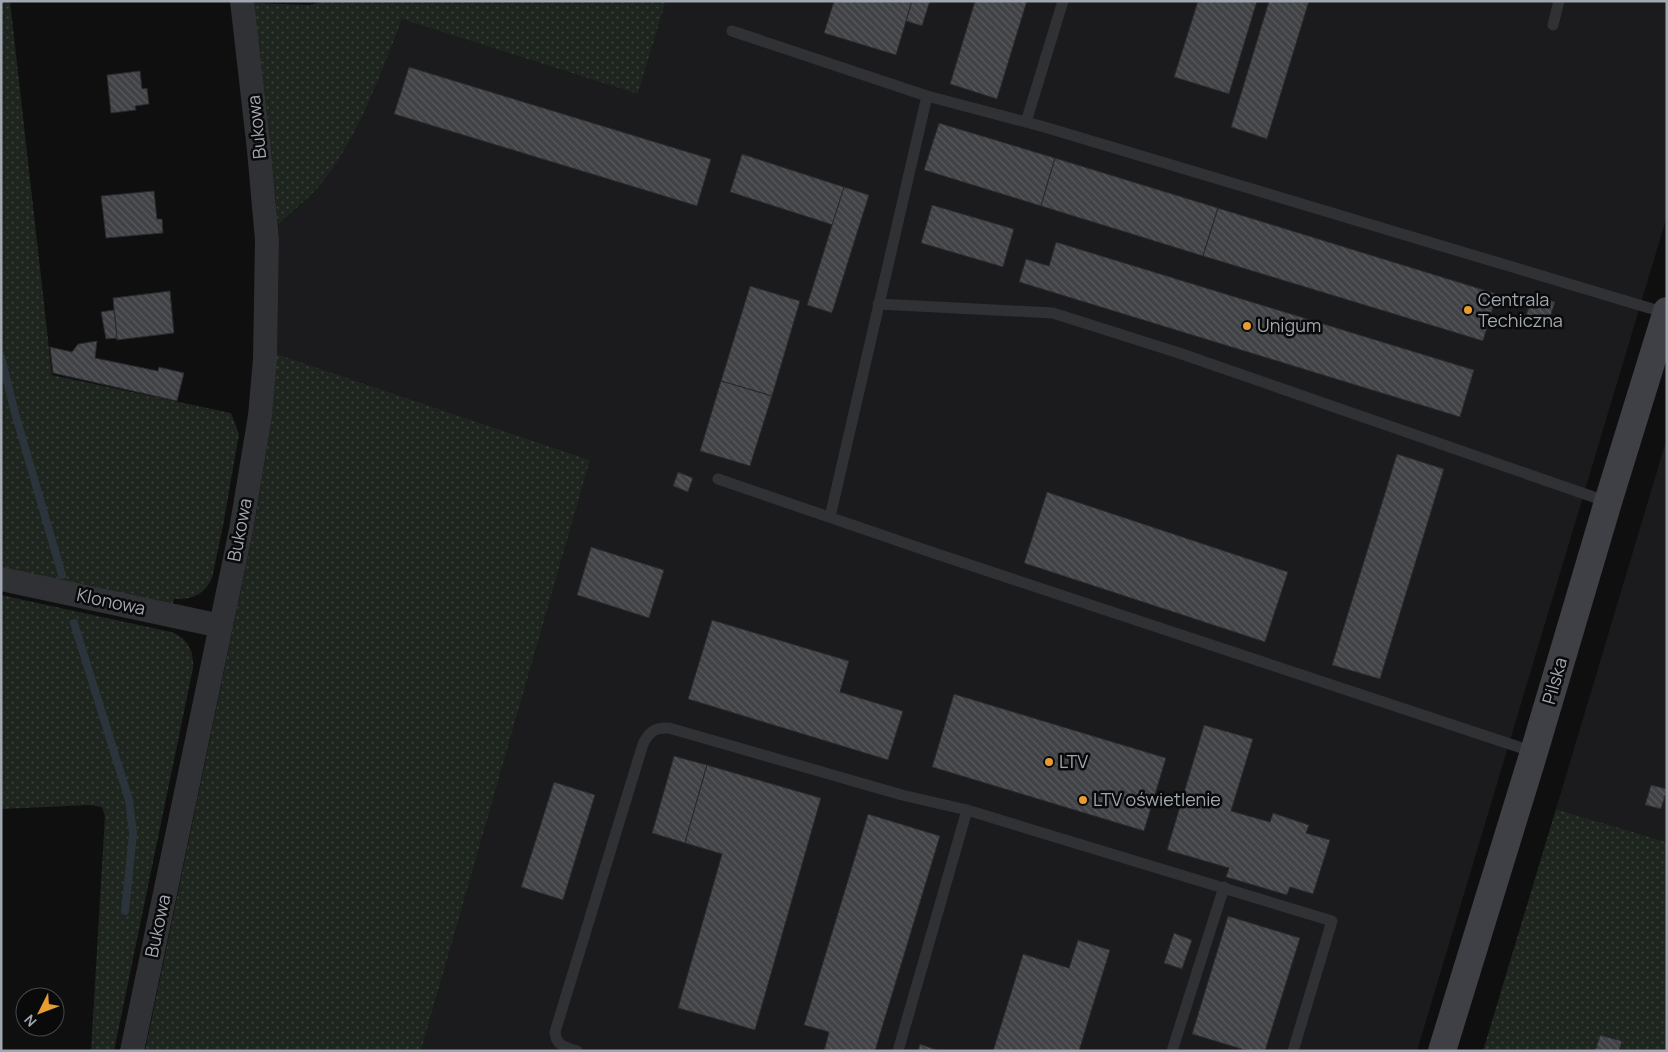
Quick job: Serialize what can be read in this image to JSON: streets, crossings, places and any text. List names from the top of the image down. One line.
{"streets":{"street":["Bukowa","Klonowa","Pilska"]},"crossings":[["Bukowa","Klonowa"]],"places":["Centrala Techiczna","Unigum","LTV","LTV oświetlenie"],"north":"bottom left"}
